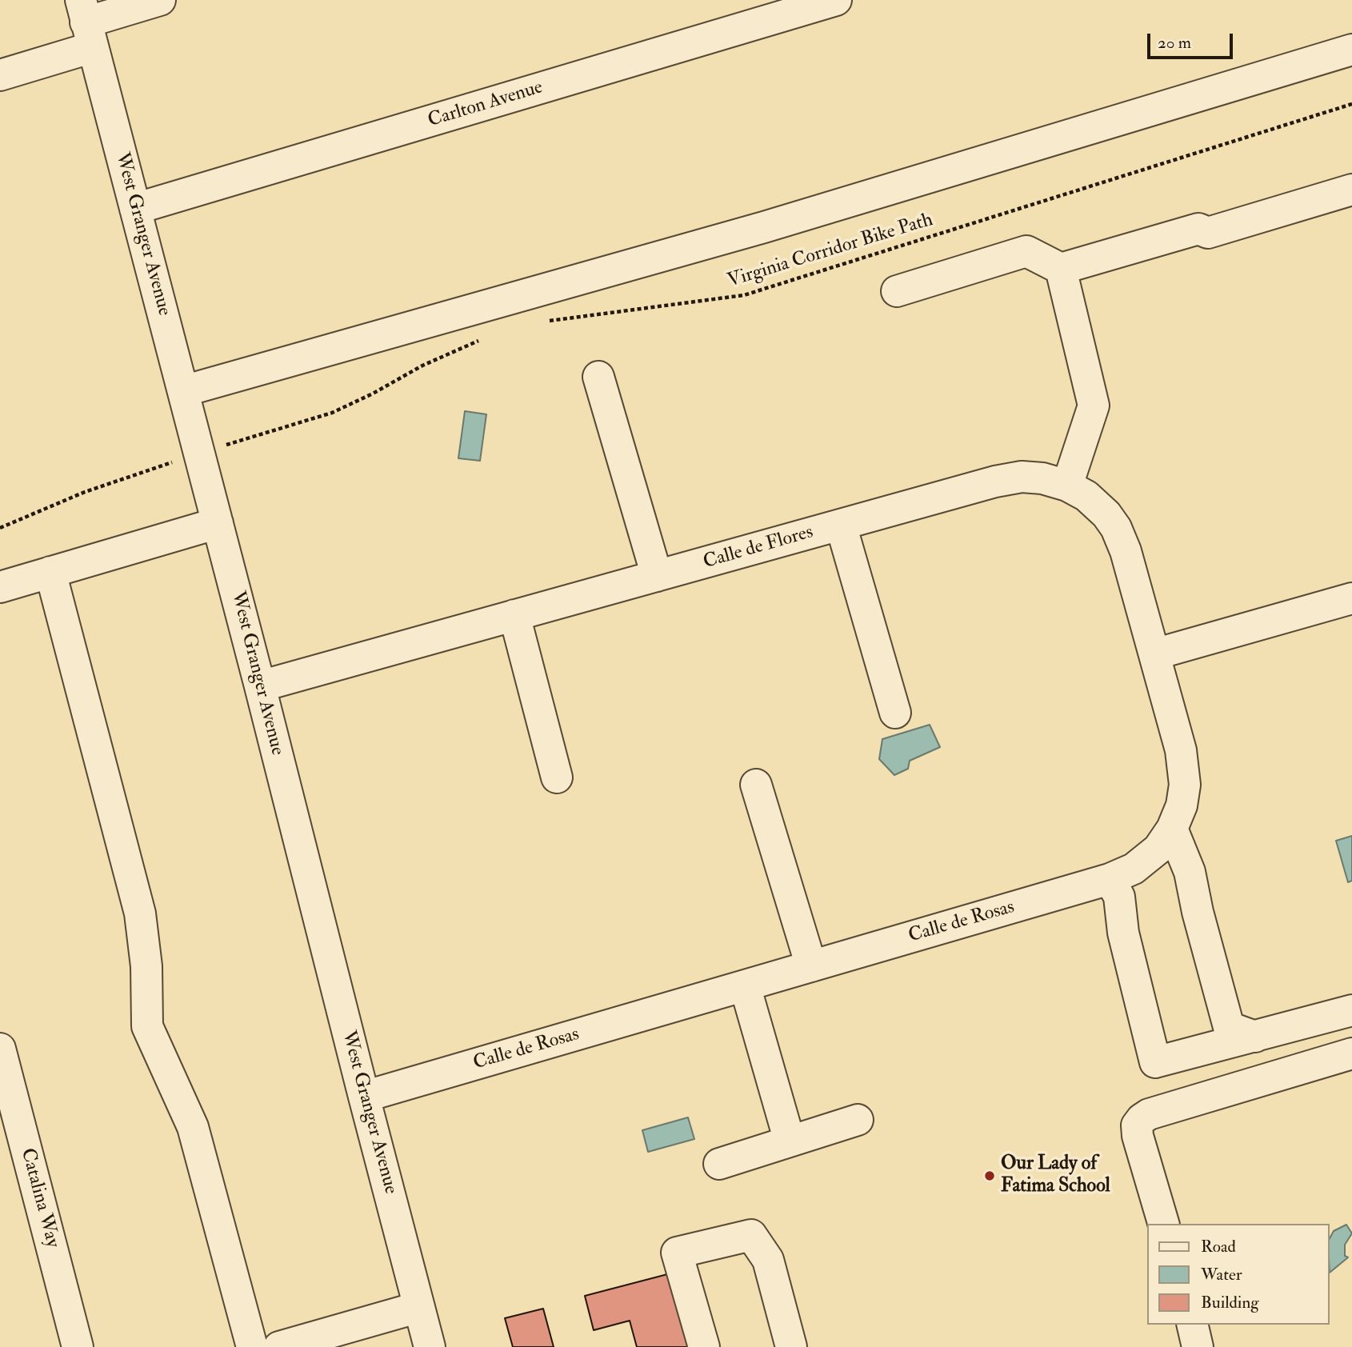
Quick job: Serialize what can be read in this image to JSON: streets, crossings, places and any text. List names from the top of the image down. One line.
{"streets":{"street":["Carlton Avenue","West Granger Avenue","Calle de Flores","Calle de Rosas","Catalina Way"],"path":["Virginia Corridor Bike Path"]},"crossings":[["Carlton Avenue","West Granger Avenue"],["West Granger Avenue","Calle de Flores"],["West Granger Avenue","Calle de Rosas"],["Calle de Flores","Calle de Rosas"]],"places":["Our Lady of Fatima School"],"legend":["Road","Water","Building"],"scale_bar":"20 m"}
